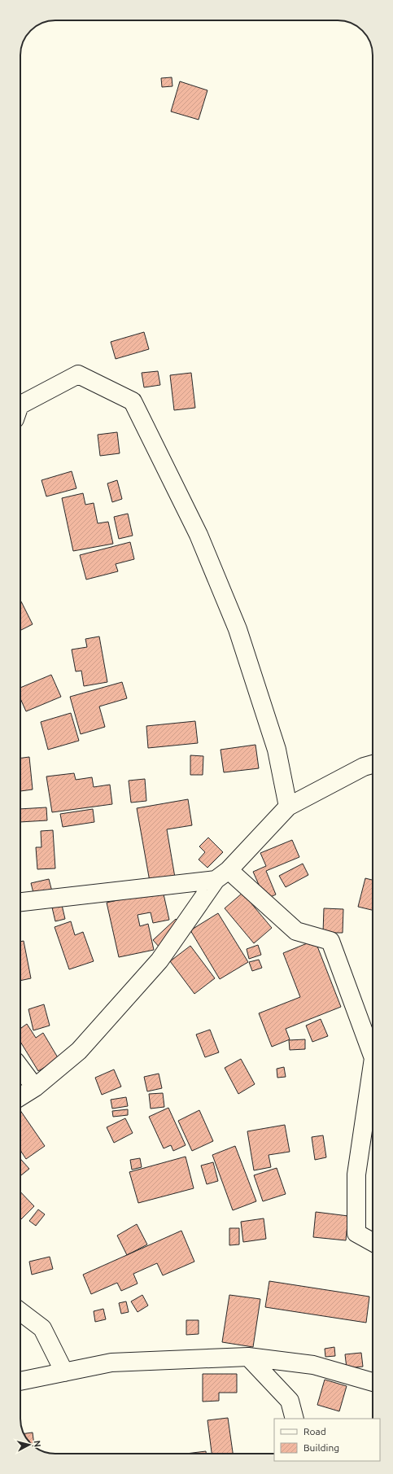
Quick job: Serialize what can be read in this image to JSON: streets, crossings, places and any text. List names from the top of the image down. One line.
{"legend":["Road","Building"],"north":"right"}
